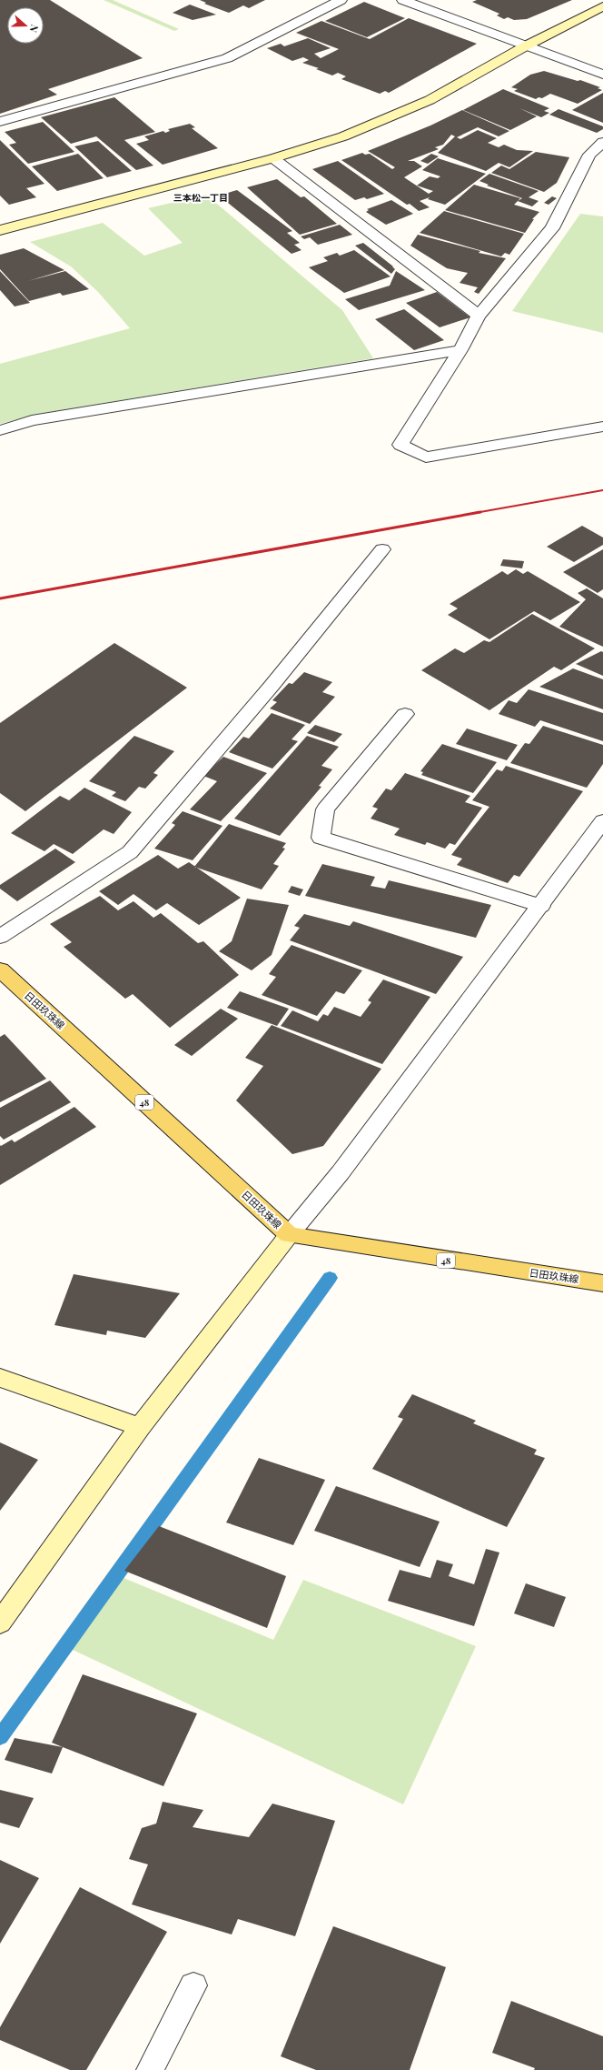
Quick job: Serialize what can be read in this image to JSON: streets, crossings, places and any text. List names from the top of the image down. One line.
{"streets":{"main road":["日田玖珠線","48"]},"districts":["三本松一丁目"],"north":"right"}
